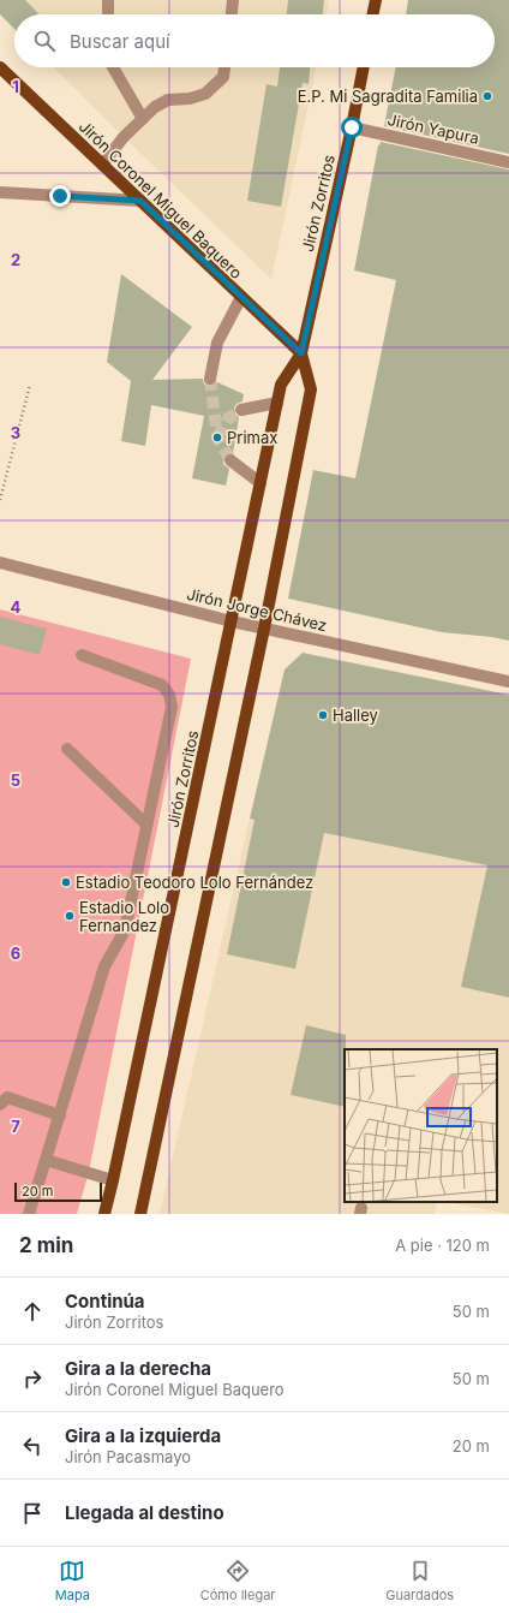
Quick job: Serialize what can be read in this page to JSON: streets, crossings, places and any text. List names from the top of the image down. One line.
{"streets":{"main road":["Jirón Coronel Miguel Baquero","Jirón Zorritos"],"street":["Jirón Yapura","Jirón Jorge Chávez"]},"crossings":[["Jirón Yapura","Jirón Zorritos"],["Jirón Coronel Miguel Baquero","Jirón Zorritos"],["Jirón Zorritos","Jirón Jorge Chávez"]],"places":["E.P. Mi Sagradita Familia","Primax","Halley","Estadio Teodoro Lolo Fernández","Estadio Lolo Fernandez"],"scale_bar":"20 m","page":{"search":"Buscar aquí","scale":"20 m","heading":["2 min","A pie · 120 m"],"list":[["Continúa","Jirón Zorritos","50 m"],["Gira a la derecha","Jirón Coronel Miguel Baquero","50 m"],["Gira a la izquierda","Jirón Pacasmayo","20 m"],"Llegada al destino"],"nav":["Mapa","Cómo llegar","Guardados"]},"grid":{"rows":["1","2","3","4","5","6","7"]}}
